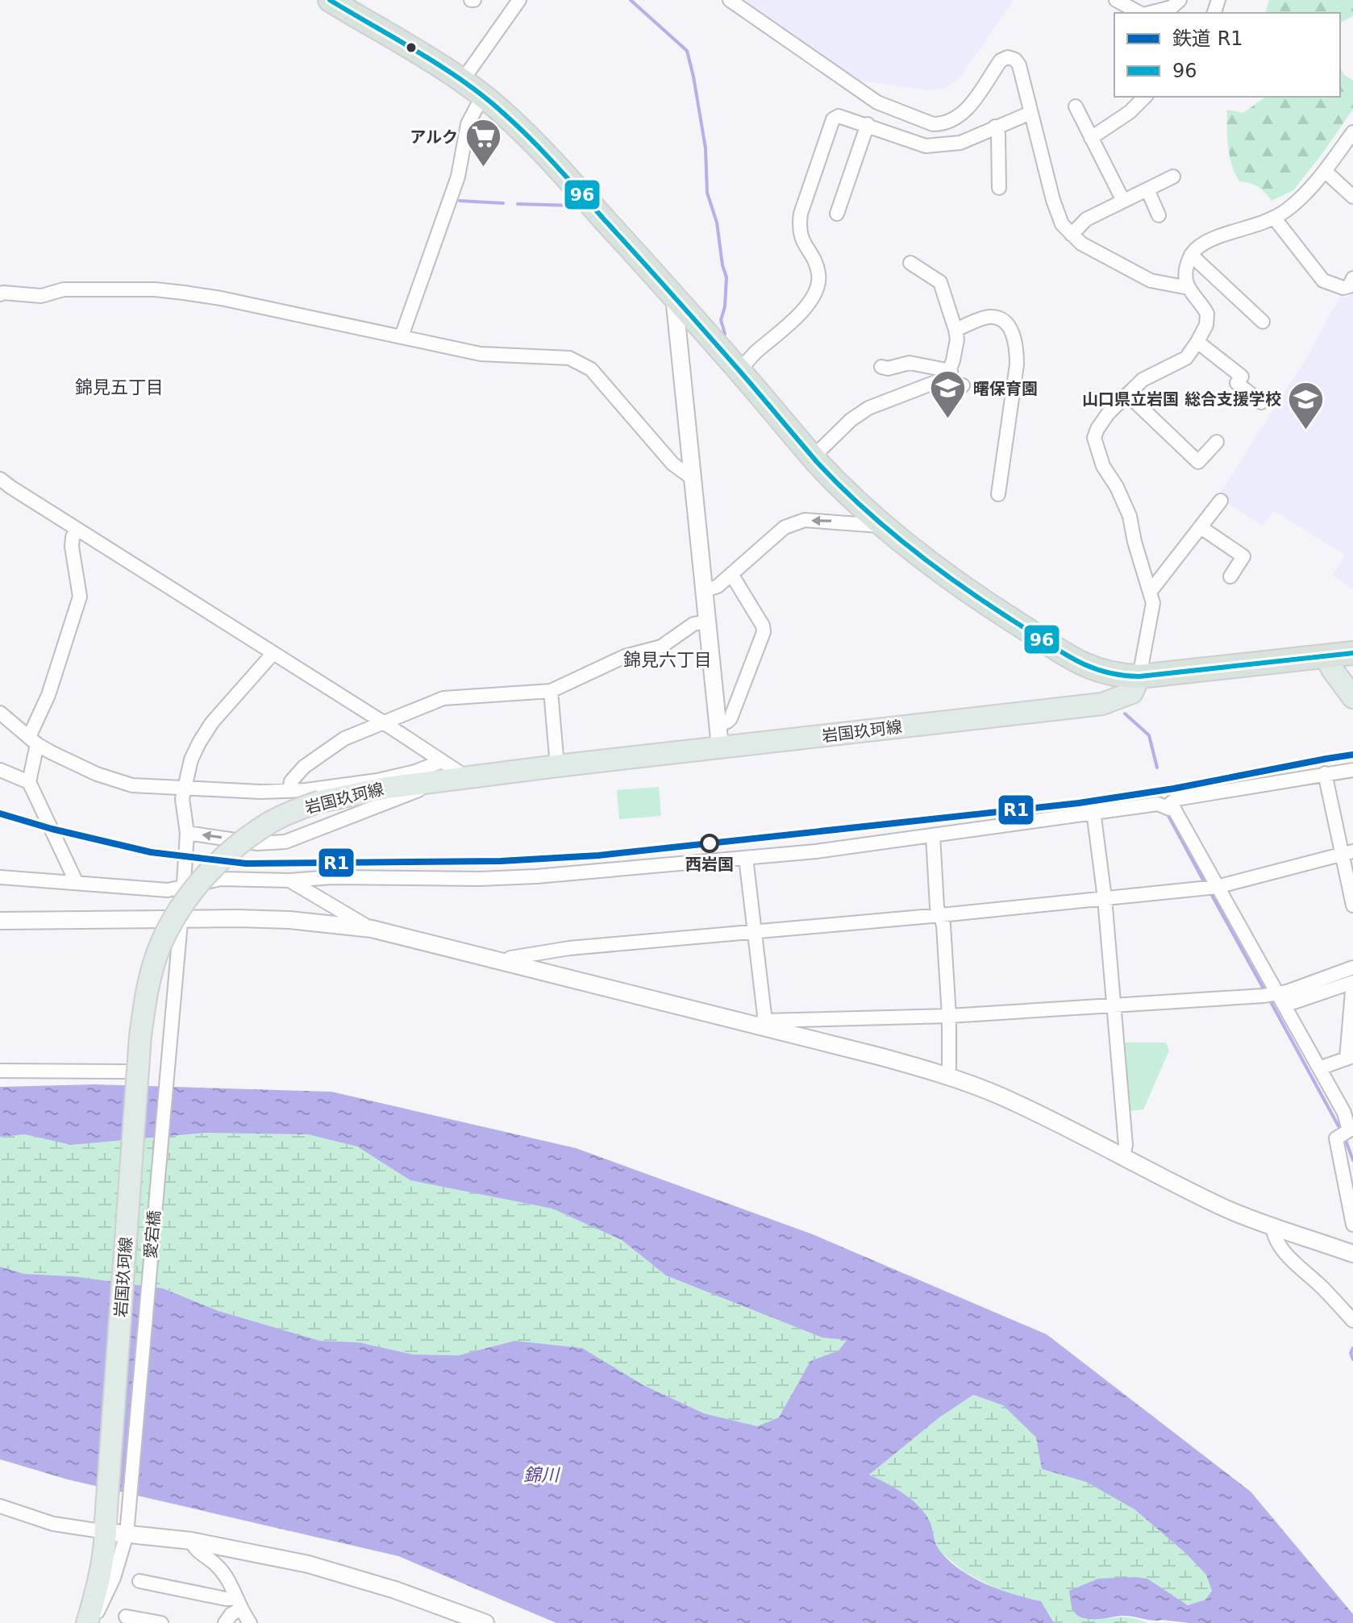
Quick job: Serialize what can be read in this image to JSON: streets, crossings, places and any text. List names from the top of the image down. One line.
{"streets":{"main road":["岩国玖珂線"],"street":["愛宕橋"]},"crossings":[["岩国玖珂線","愛宕橋"]],"districts":["錦見五丁目","錦見六丁目"],"water":["錦川"],"places":{"supermarket":["アルク"],"school or university":["曙保育園","山口県立岩国 総合支援学校"],"other":["西岩国"]},"lines":["transit line 96","rail line R1"],"legend":["鉄道 R1","96"]}
